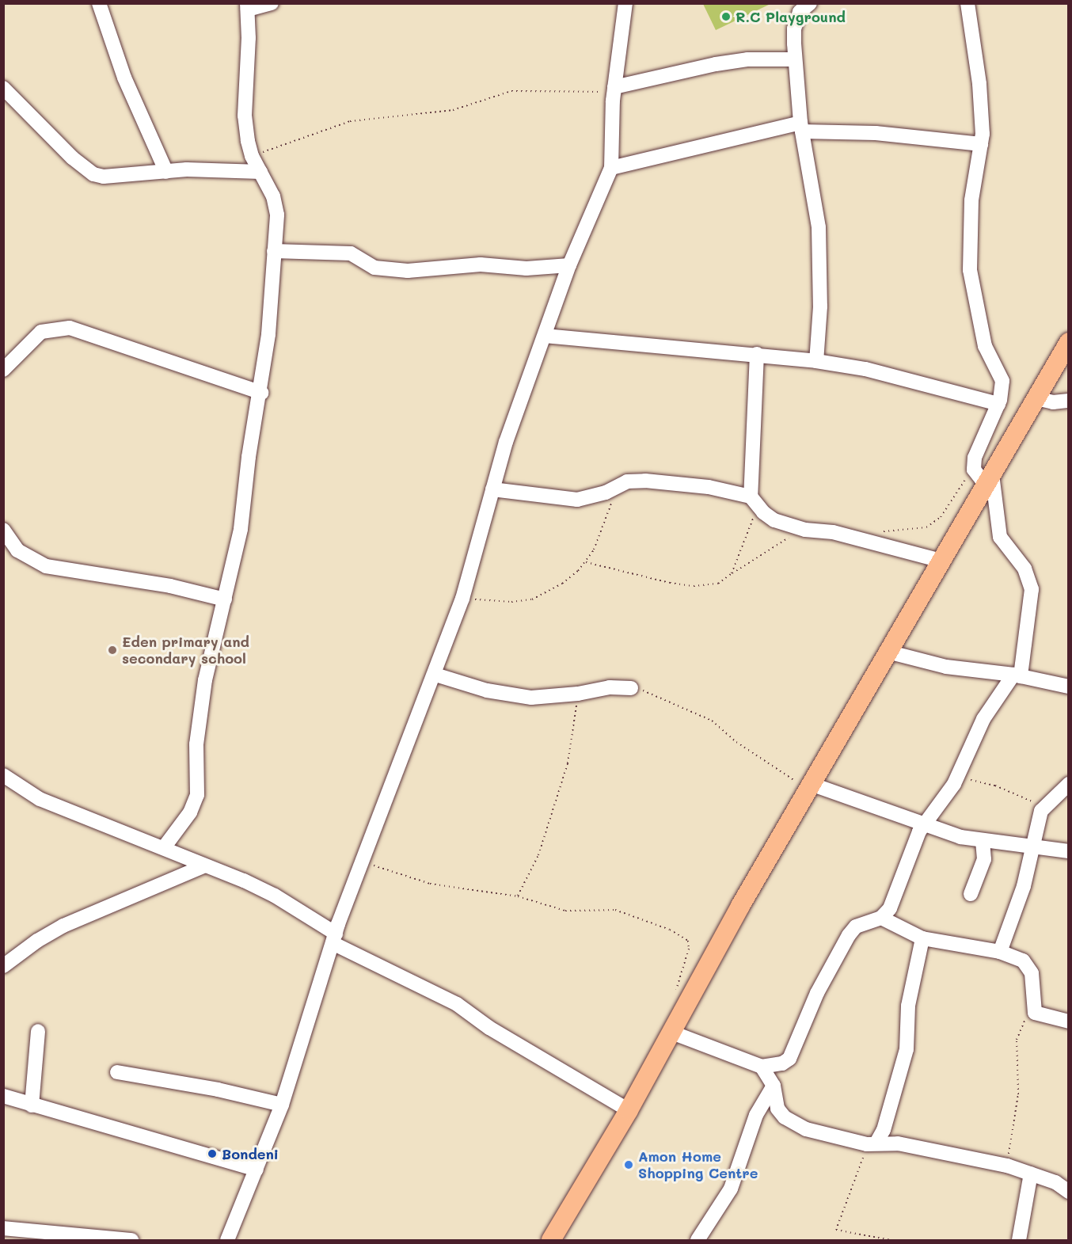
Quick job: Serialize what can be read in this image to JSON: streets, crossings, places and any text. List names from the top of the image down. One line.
{"places":["R.C Playground","Eden primary and secondary school","Bondeni","Amon Home Shopping Centre"]}
